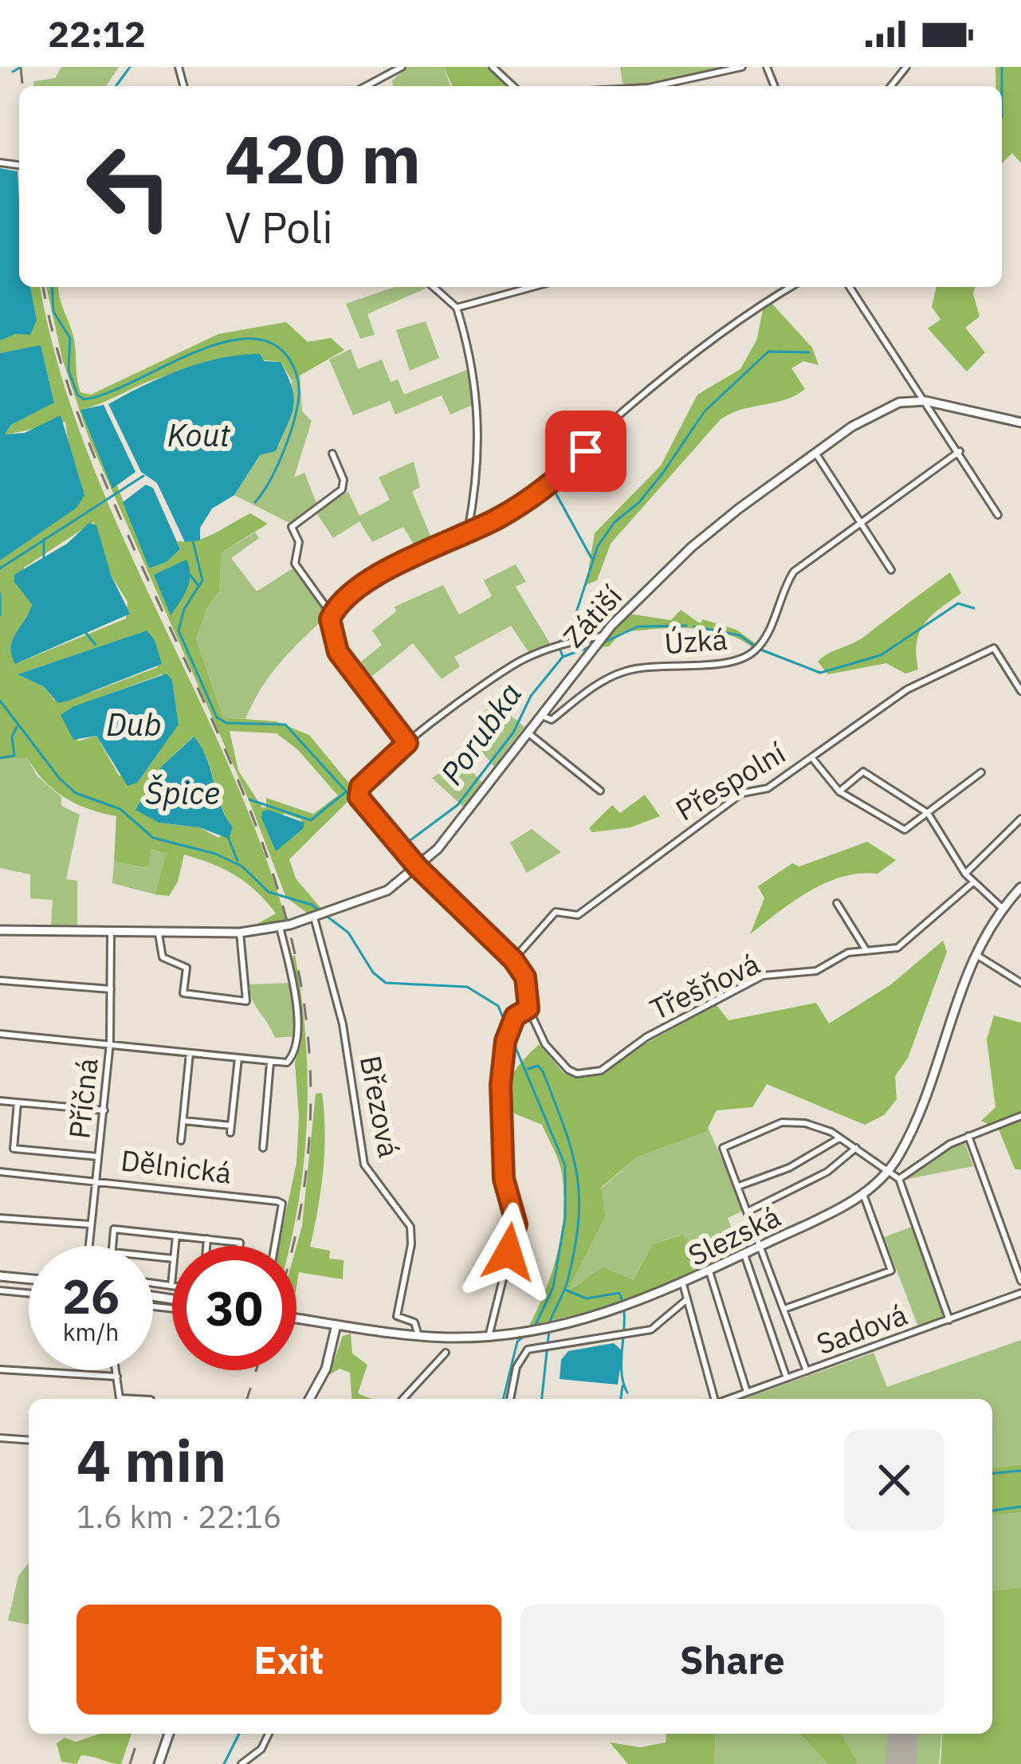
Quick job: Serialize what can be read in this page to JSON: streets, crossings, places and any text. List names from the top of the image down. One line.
{"streets":{"street":["Zátiší","Úzká","Přespolní","Třešňová","Příčná","Březová","Dělnická","Slezská","Sadová"]},"crossings":[["Zátiší","Úzká"],["Zátiší","Příčná"],["Zátiší","Březová"],["Přespolní","Třešňová"],["Příčná","Dělnická"],["Březová","Slezská"]],"water":["Kout","Dub","Porubka","Špice"],"page":{"status":"22:12","turn":["420 m","V Poli"],"speed":"26 km/h","limit":"30","heading":["4 min","1.6 km · 22:16"],"buttons":["Exit","Share"]}}
